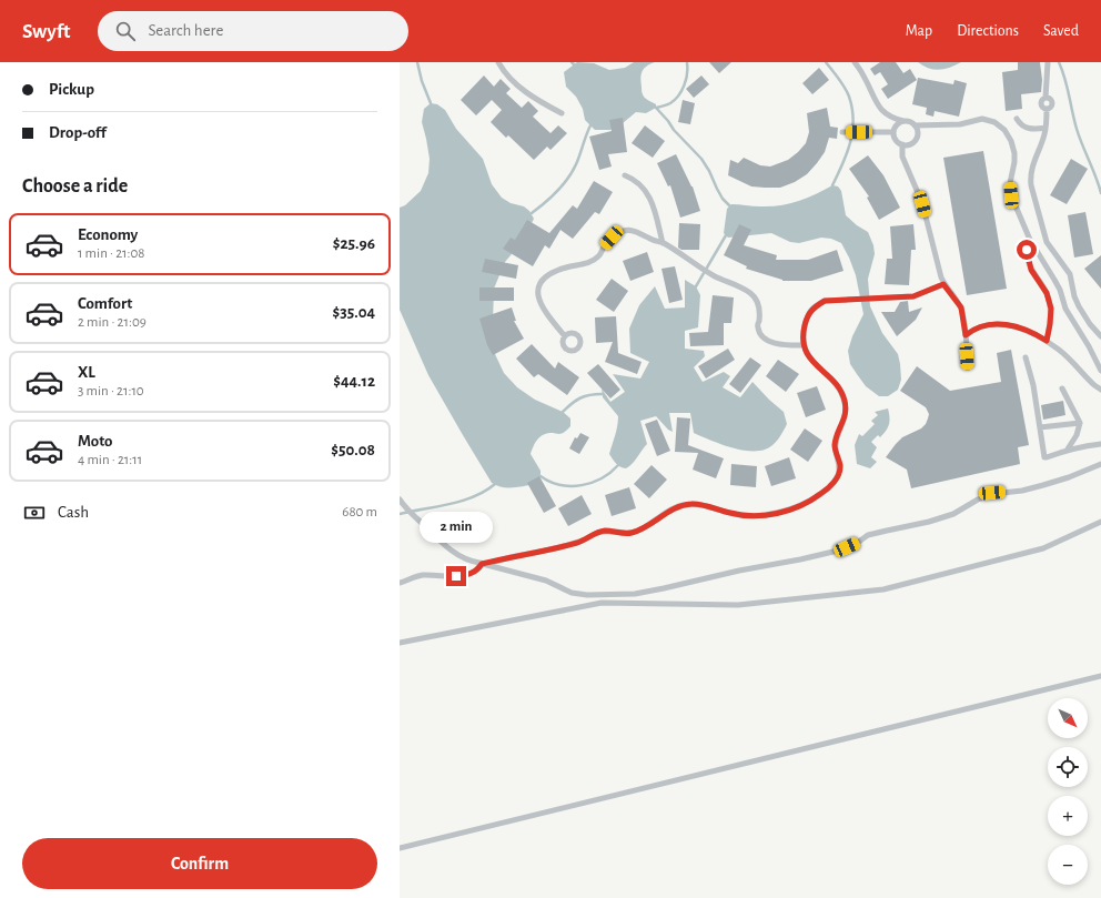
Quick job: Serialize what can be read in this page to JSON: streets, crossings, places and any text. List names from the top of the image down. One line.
{"north":"bottom right","page":{"header":"Swyft","search":"Search here","nav":["Map","Directions","Saved"],"banner":["Pickup","Drop-off"],"heading":"Choose a ride","list":[{"name":"Economy","note":"1 min · 21:08","value":"$25.96"},{"name":"Comfort","note":"2 min · 21:09","value":"$35.04"},{"name":"XL","note":"3 min · 21:10","value":"$44.12"},{"name":"Moto","note":"4 min · 21:11","value":"$50.08"}],"pay":["Cash","680 m"],"bubble":"2 min","map_buttons":["+","−"],"buttons":"Confirm"}}
